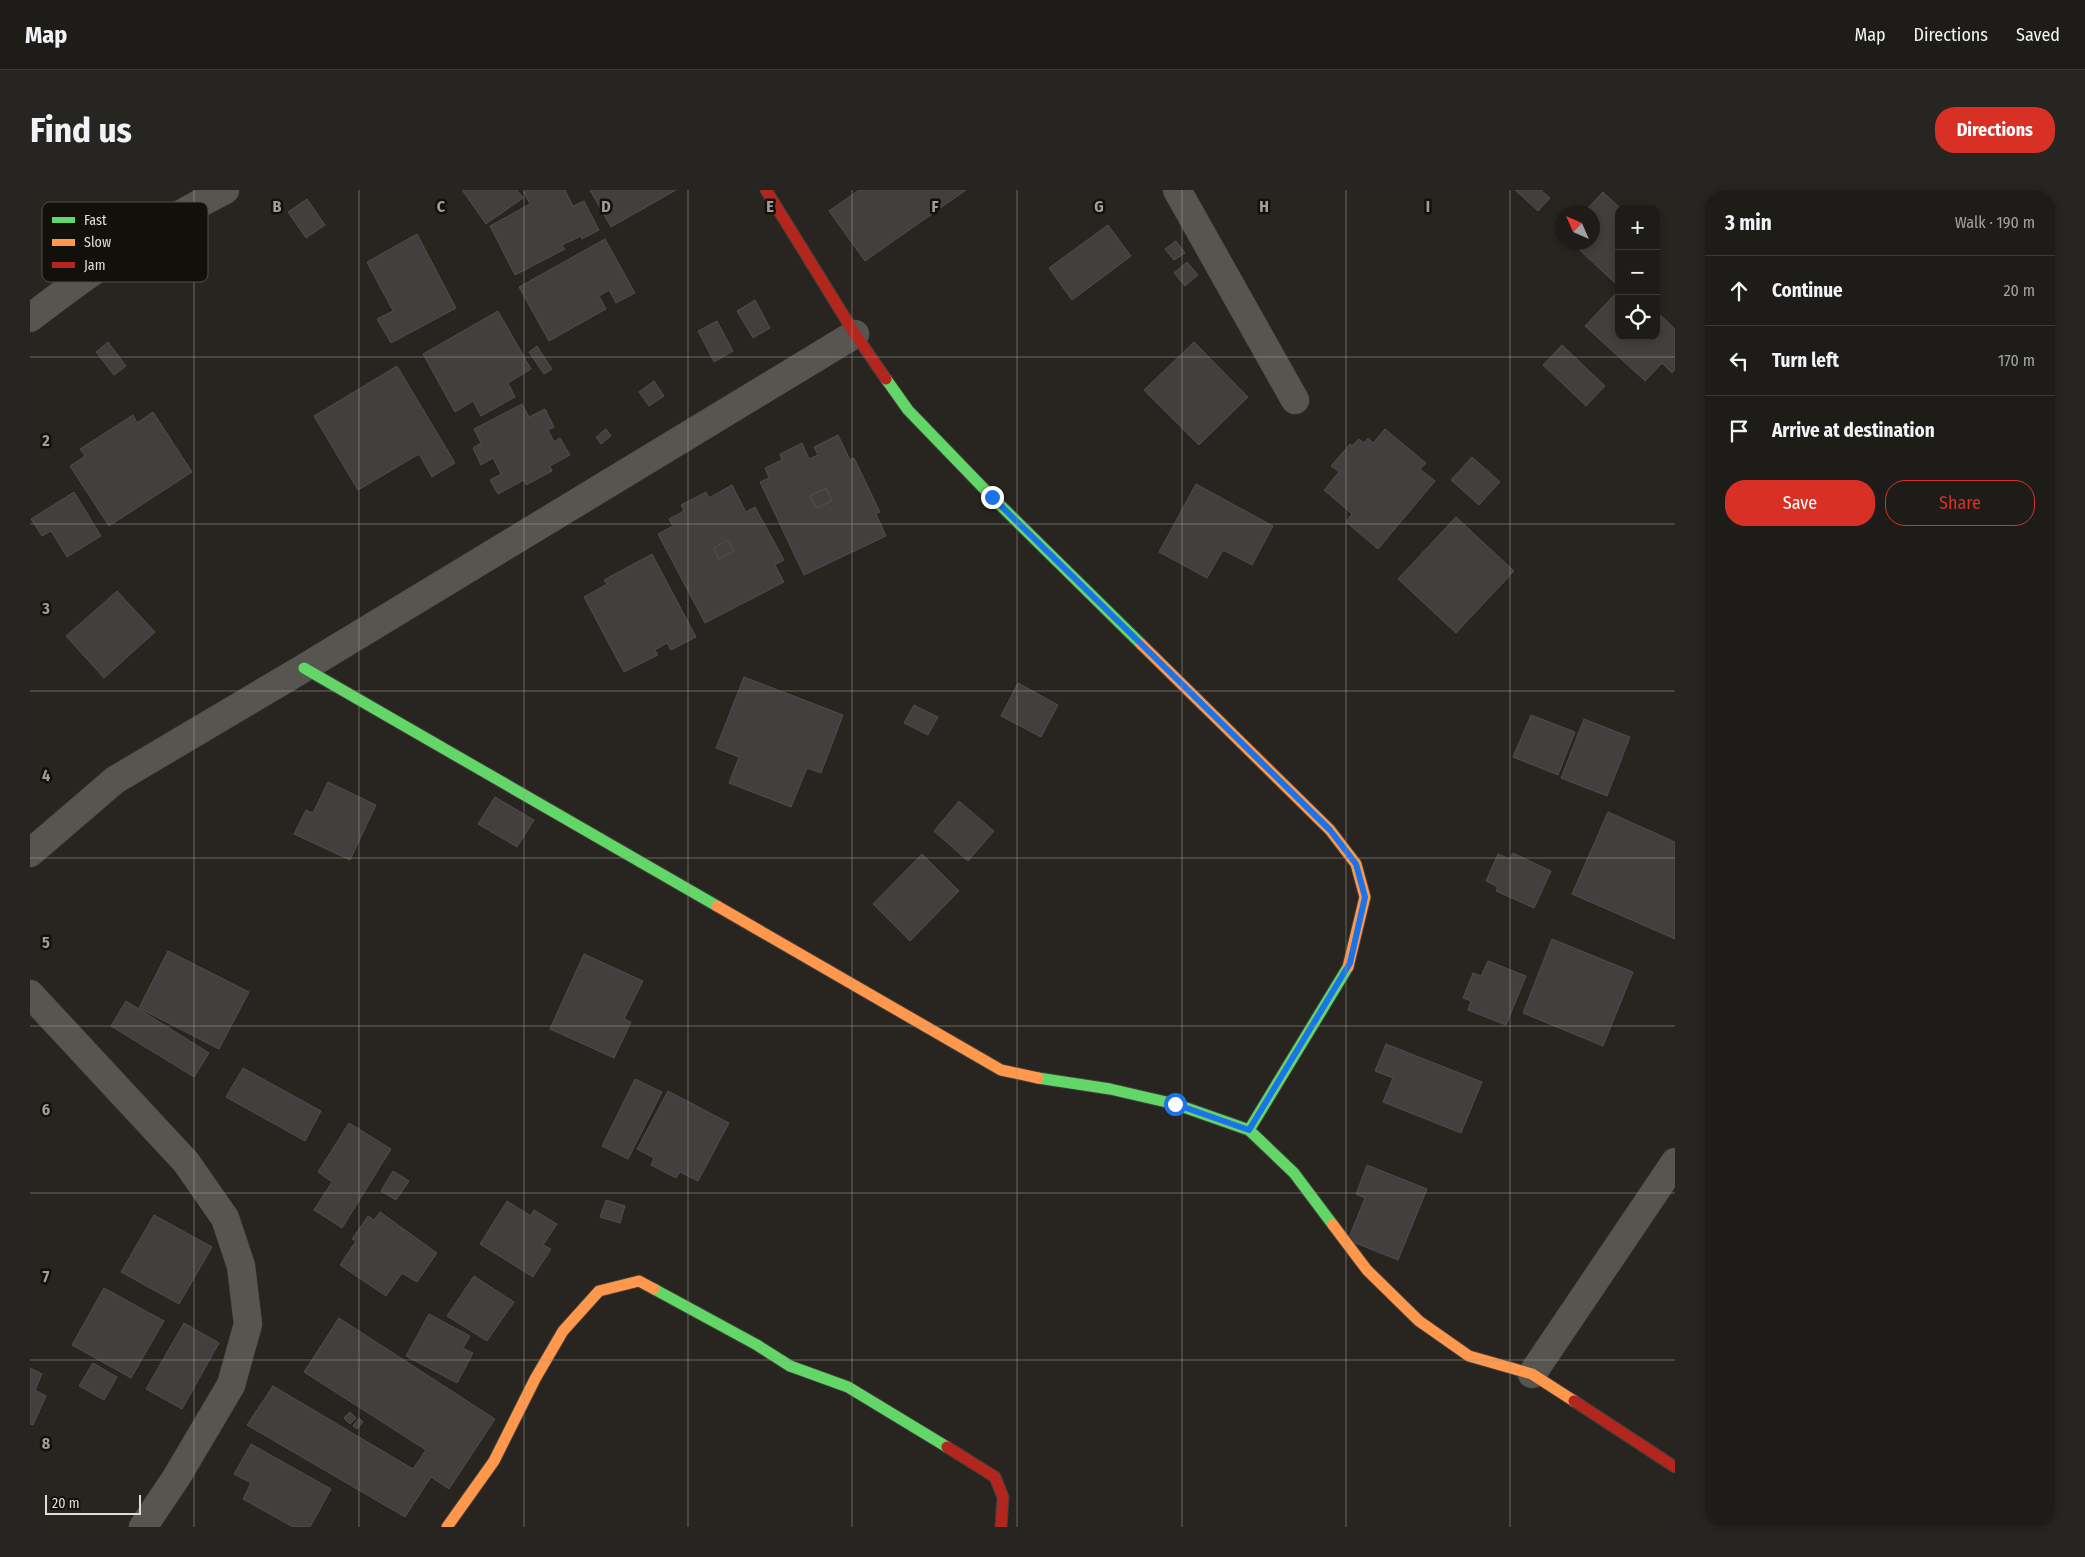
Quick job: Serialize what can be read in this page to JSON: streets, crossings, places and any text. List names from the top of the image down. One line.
{"legend":["Fast","Slow","Jam"],"scale_bar":"20 m","north":"top left","page":{"header":"Map","nav":["Map","Directions","Saved"],"buttons":["Directions",["Save","Share"]],"title":"Find us","heading":["3 min","Walk · 190 m"],"map_buttons":["+","−"],"list":[["Continue","20 m"],["Turn left","170 m"],"Arrive at destination"],"scale":"20 m"},"grid":{"columns":["B","C","D","E","F","G","H","I"],"rows":["2","3","4","5","6","7","8"]}}
